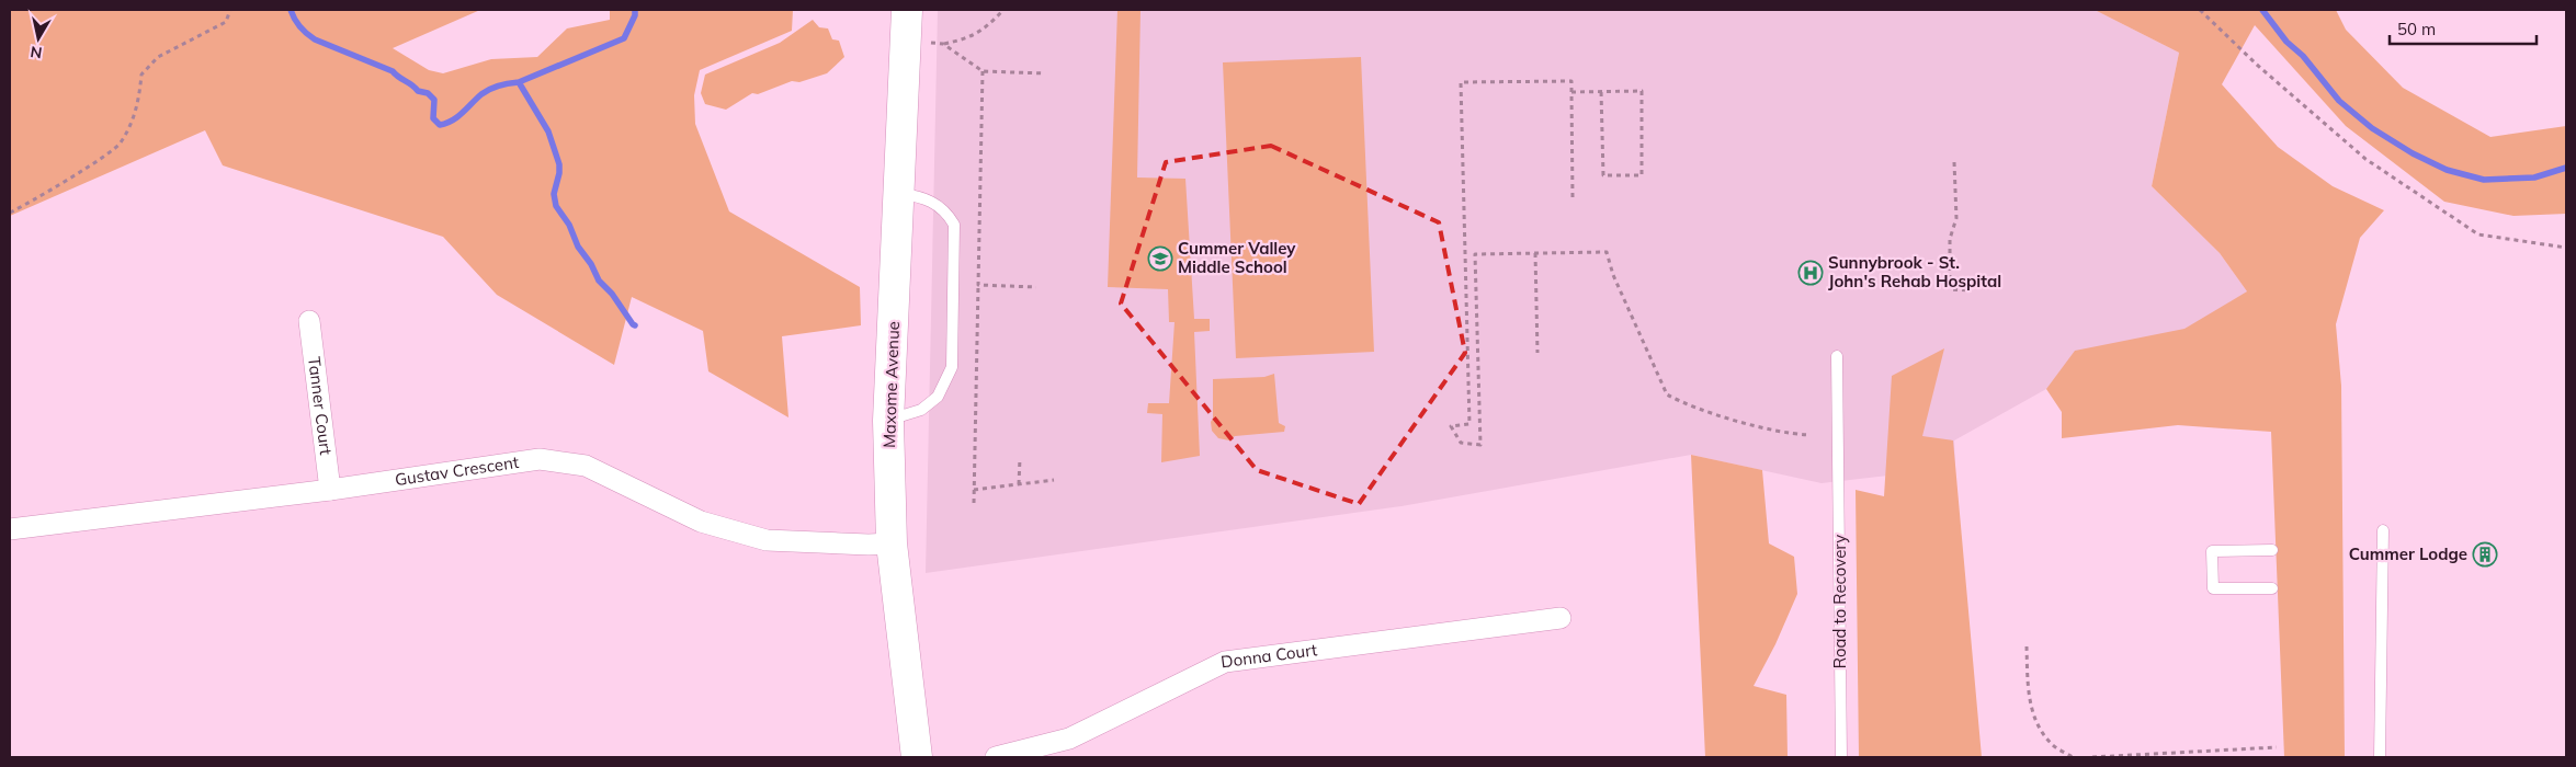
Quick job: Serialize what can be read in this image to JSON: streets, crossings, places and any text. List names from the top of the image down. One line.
{"streets":{"street":["Maxome Avenue","Tanner Court","Gustav Crescent","Donna Court"],"lane":["Road to Recovery"]},"crossings":[["Maxome Avenue","Gustav Crescent"],["Tanner Court","Gustav Crescent"]],"places":{"school or university":["Cummer Valley Middle School"],"hospital":["Sunnybrook - St. John's Rehab Hospital"],"building":["Cummer Lodge"]},"scale_bar":"50 m","north":"bottom"}
